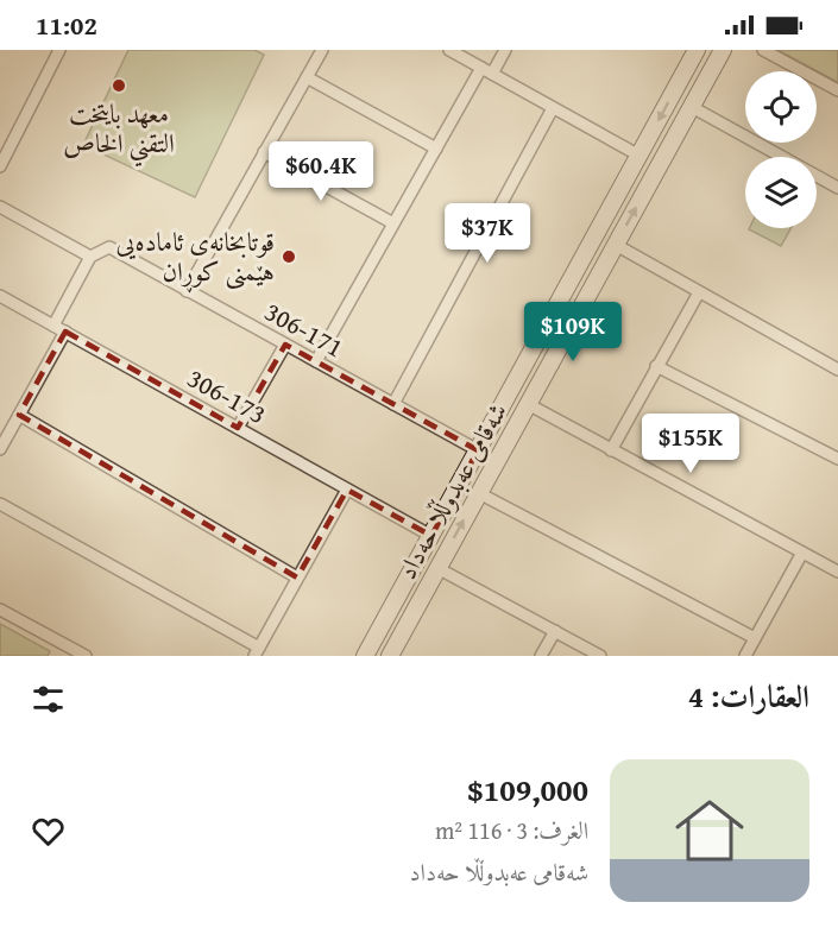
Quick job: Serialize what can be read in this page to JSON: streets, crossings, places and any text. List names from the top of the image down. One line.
{"streets":{"street":["306-171","306-173","شەقامی عەبدوڵڵا حەداد"]},"crossings":[["306-171","شەقامی عەبدوڵڵا حەداد"],["306-173","شەقامی عەبدوڵڵا حەداد"]],"places":["معهد بايتخت التقني الخاص","قوتابخانەی ئامادەیی هێمنی کوڕان"],"page":{"status":"11:02","price":["$60.4K","$37K","$109K","$155K"],"heading":"العقارات: 4","list":[{"name":"$109,000","note":"الغرف: 3 · 116 m² · شەقامی عەبدوڵڵا حەداد"}]}}
